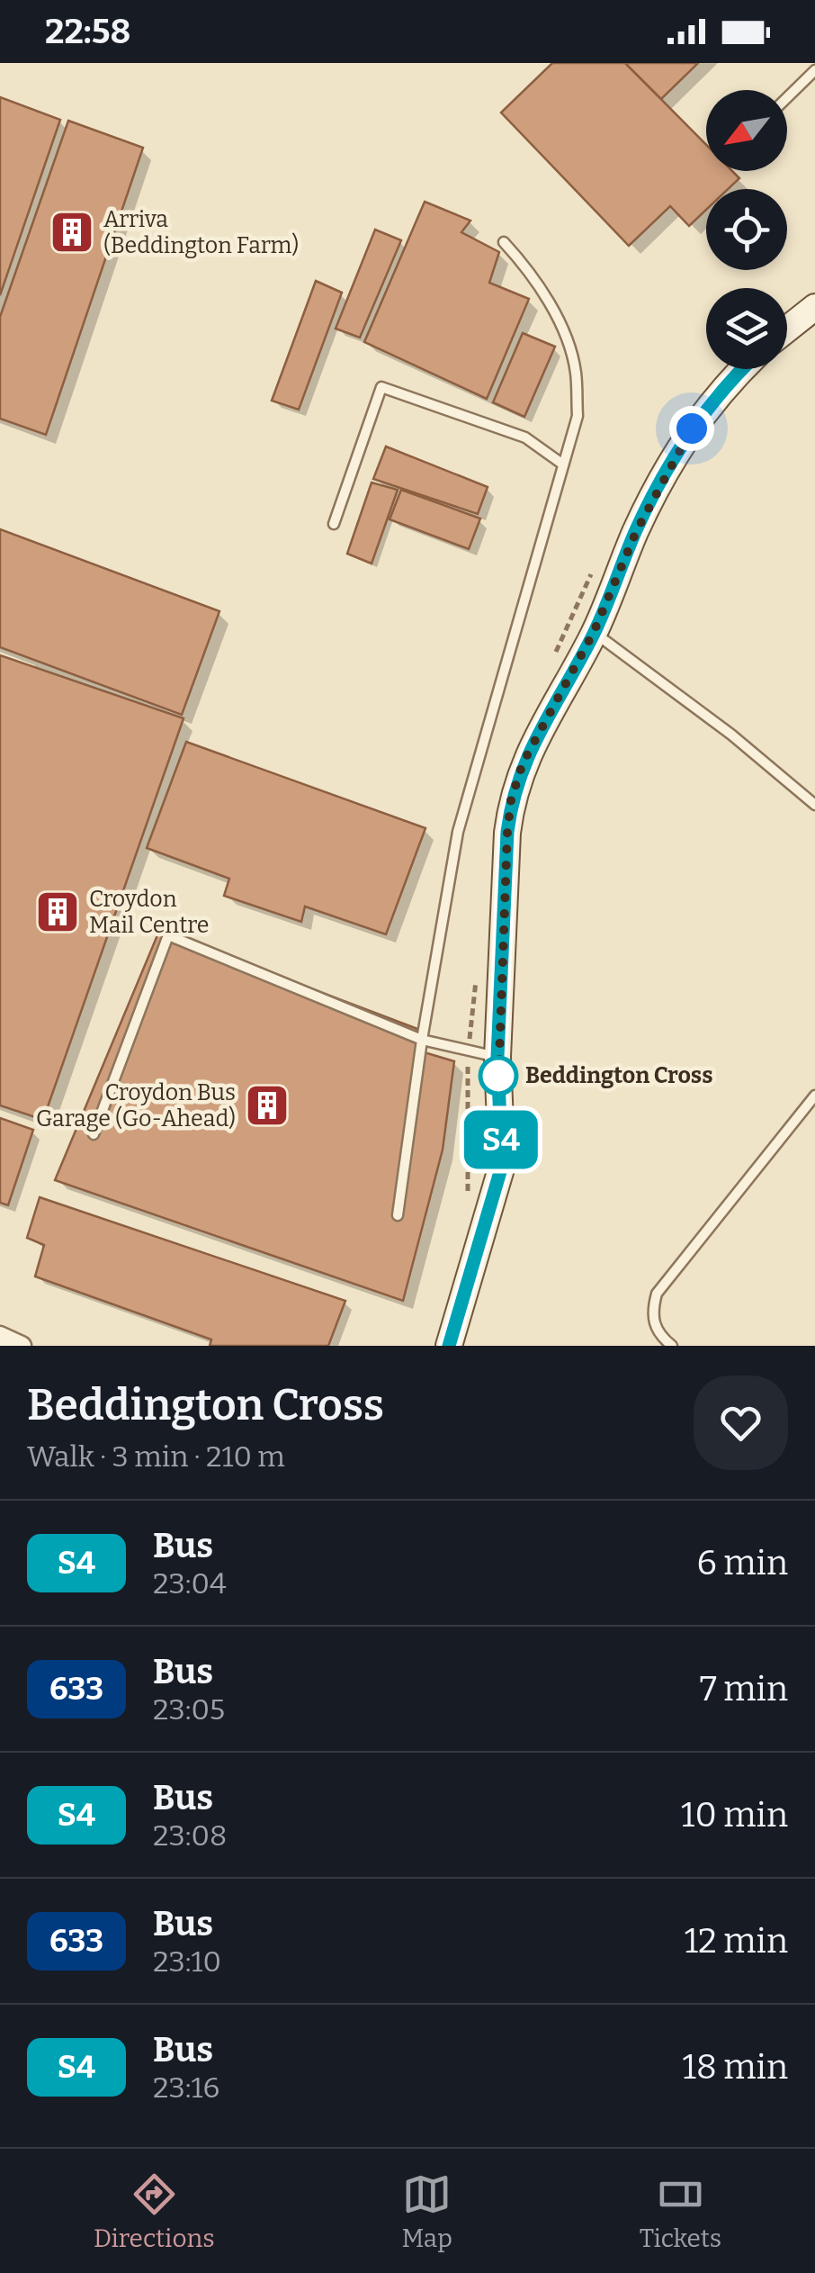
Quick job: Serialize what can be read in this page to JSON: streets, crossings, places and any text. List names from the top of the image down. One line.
{"places":{"building":["Arriva (Beddington Farm)","Croydon Mail Centre","Croydon Bus Garage (Go-Ahead)"],"other":["Beddington Cross"]},"lines":["bus line S4"],"north":"bottom left","page":{"status":"22:58","on_map":"S4","heading":["Beddington Cross","Walk · 3 min · 210 m"],"list":[{"mark":"S4","name":"Bus","note":"23:04","value":"6 min"},{"mark":"633","name":"Bus","note":"23:05","value":"7 min"},{"mark":"S4","name":"Bus","note":"23:08","value":"10 min"},{"mark":"633","name":"Bus","note":"23:10","value":"12 min"},{"mark":"S4","name":"Bus","note":"23:16","value":"18 min"}],"tabs":["Directions","Map","Tickets"]}}
